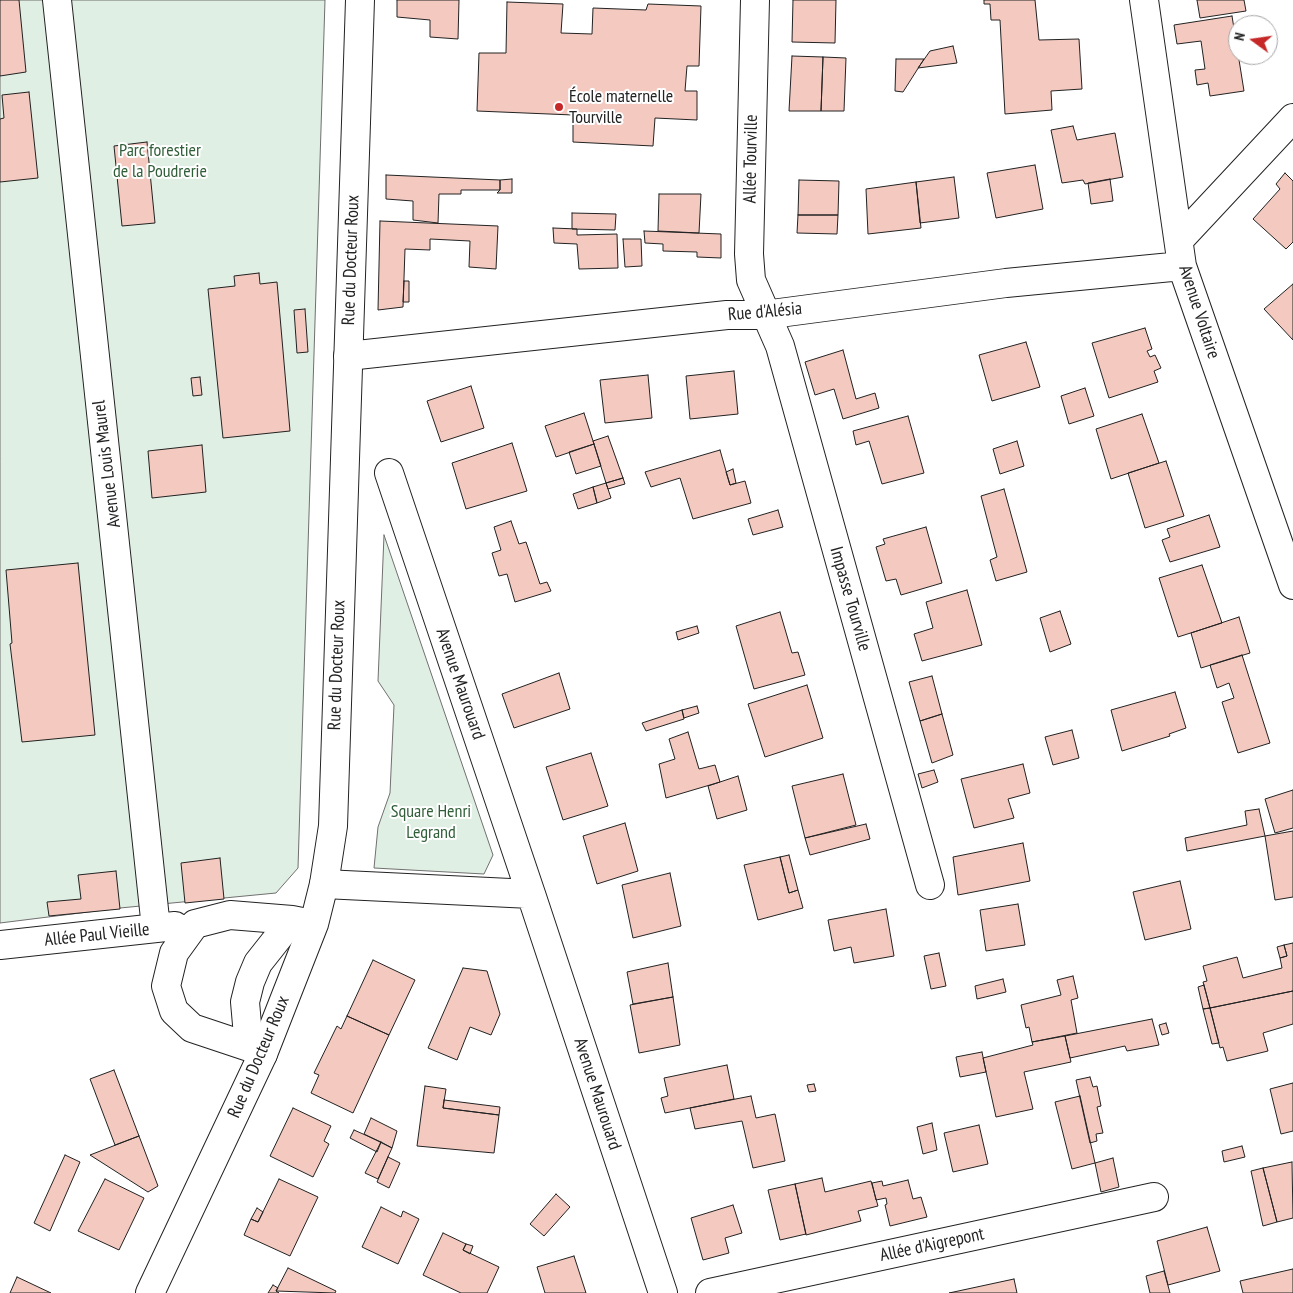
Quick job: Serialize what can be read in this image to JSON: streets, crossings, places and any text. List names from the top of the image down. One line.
{"streets":{"street":["Allée Tourville","Rue du Docteur Roux","Rue d'Alésia","Avenue Voltaire","Avenue Louis Maurel","Impasse Tourville","Avenue Maurouard","Allée Paul Vieille","Allée d'Aigrepont"]},"crossings":[["Allée Tourville","Rue d'Alésia"],["Allée Tourville","Impasse Tourville"],["Rue du Docteur Roux","Rue d'Alésia"],["Rue d'Alésia","Avenue Voltaire"],["Rue d'Alésia","Impasse Tourville"],["Avenue Louis Maurel","Allée Paul Vieille"]],"parks":["Parc forestier de la Poudrerie","Square Henri Legrand"],"places":["École maternelle Tourville"],"north":"left"}
